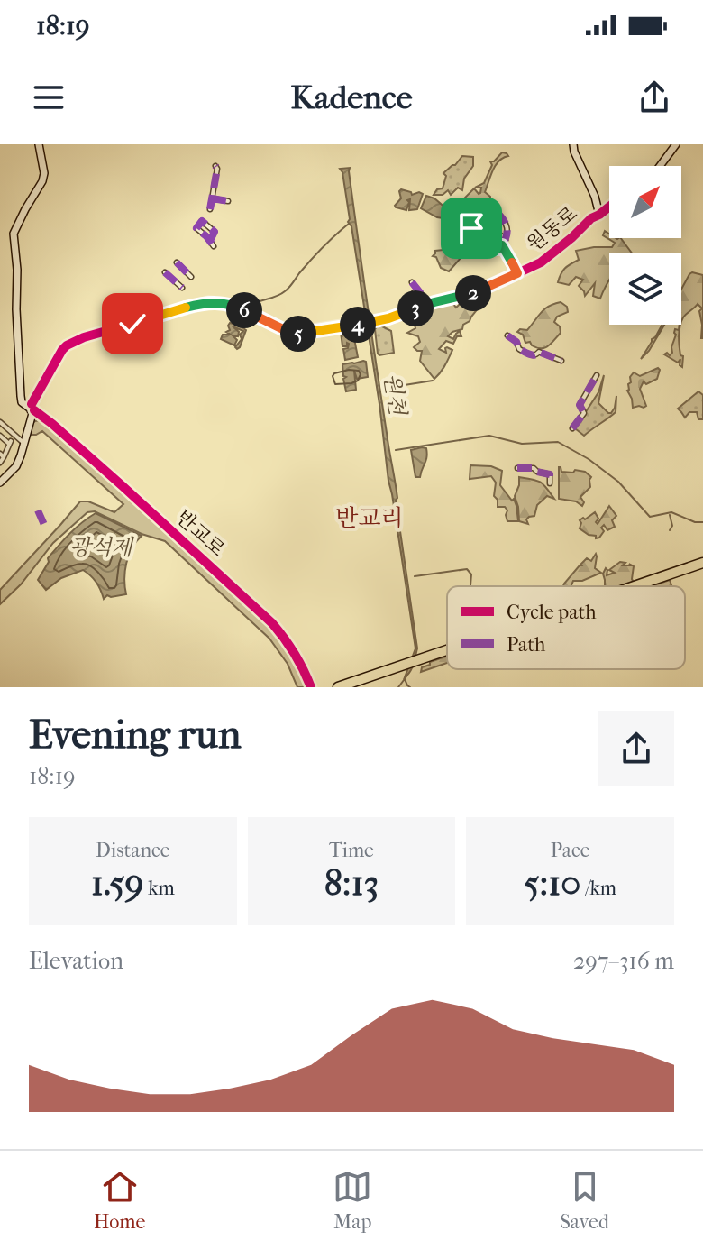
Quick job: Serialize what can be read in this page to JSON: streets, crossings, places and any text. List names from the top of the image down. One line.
{"streets":{"street":["원동로","반교로"]},"crossings":[["원동로","반교로"]],"districts":["반교리"],"water":["원천","광석제"],"legend":["Cycle path","Path"],"north":"top right","page":{"status":"18:19","header":"Kadence","pins":["2","3","6","4","5"],"heading":["Evening run","18:19"],"stats":[["Distance","1.59 km"],["Time","8:13"],["Pace","5:10 /km"]],"chart":["Elevation","297–316 m"],"tabs":["Home","Map","Saved"]}}
